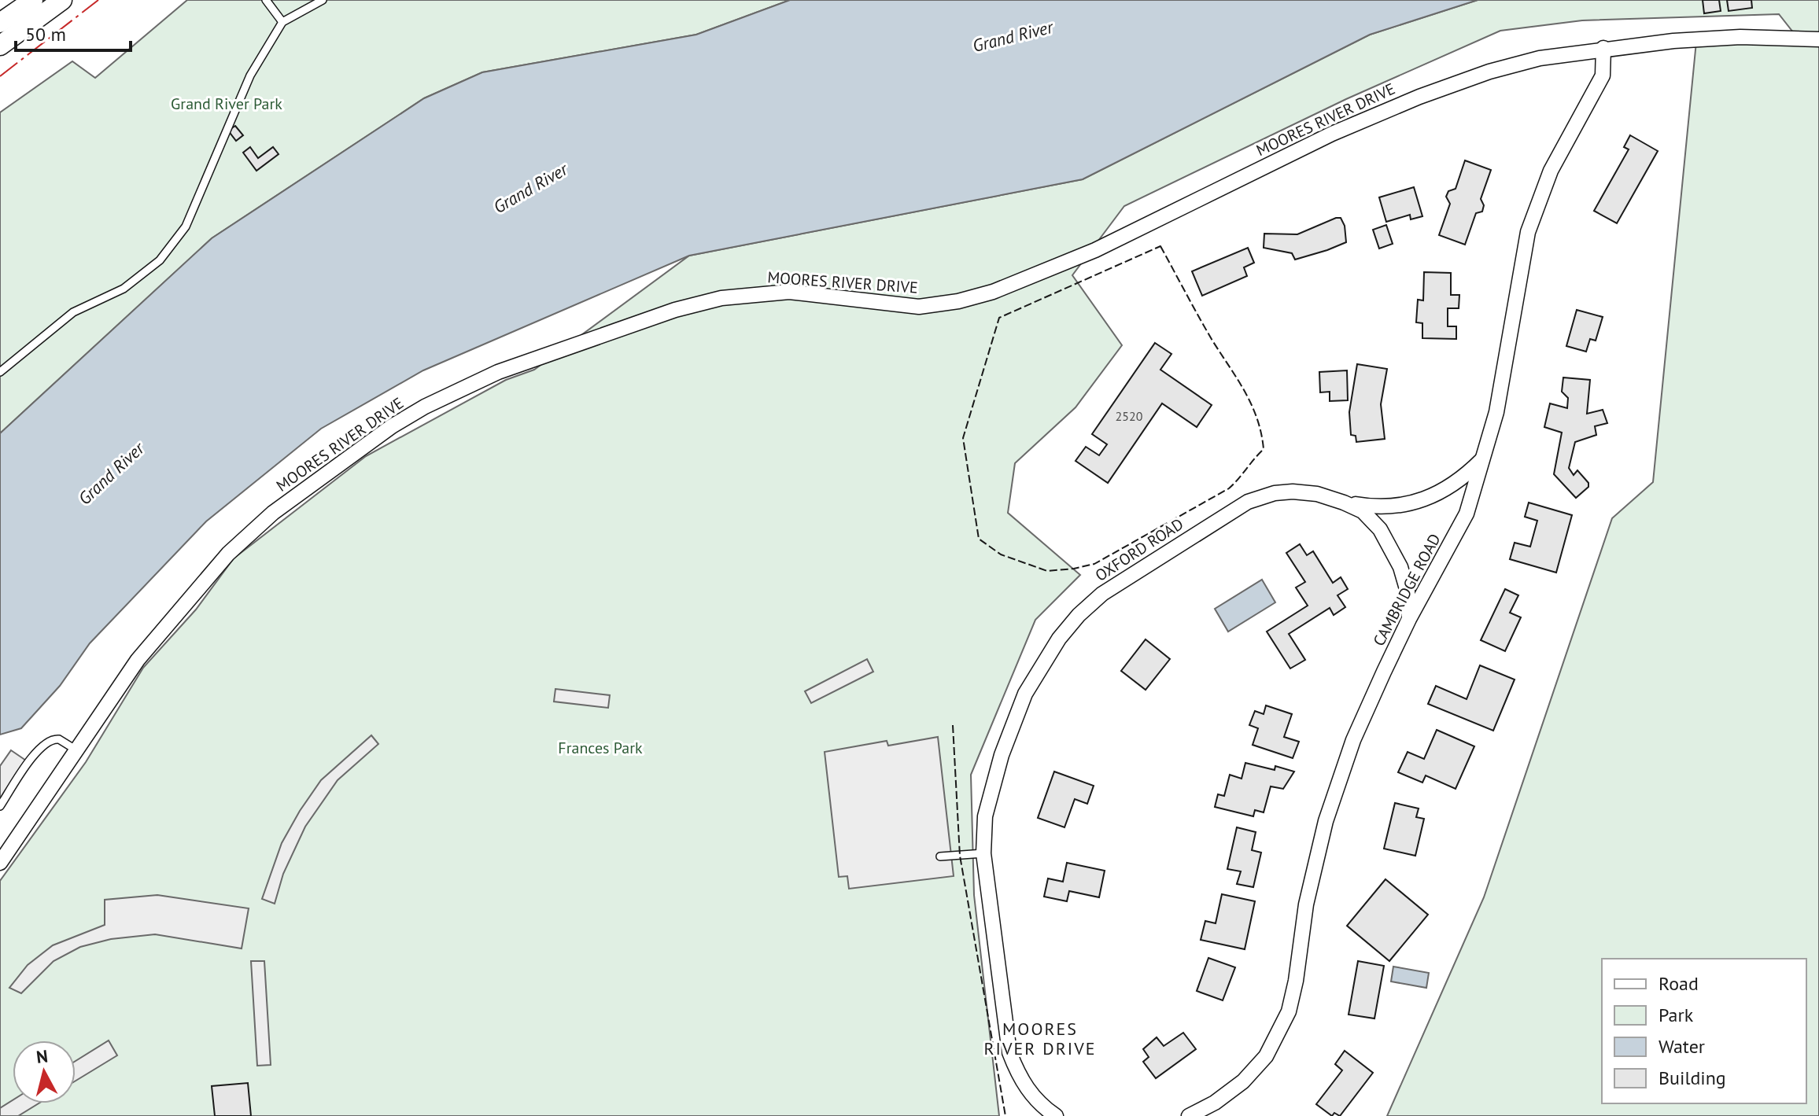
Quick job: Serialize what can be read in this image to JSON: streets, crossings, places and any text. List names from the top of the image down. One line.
{"streets":{"street":["MOORES RIVER DRIVE","OXFORD ROAD","CAMBRIDGE ROAD"]},"crossings":[["MOORES RIVER DRIVE","CAMBRIDGE ROAD"],["OXFORD ROAD","CAMBRIDGE ROAD"]],"districts":["MOORES RIVER DRIVE"],"water":["Grand River"],"parks":["Grand River Park","Frances Park"],"house_numbers":["2520"],"legend":["Road","Park","Water","Building"],"scale_bar":"50 m","north":"top"}
